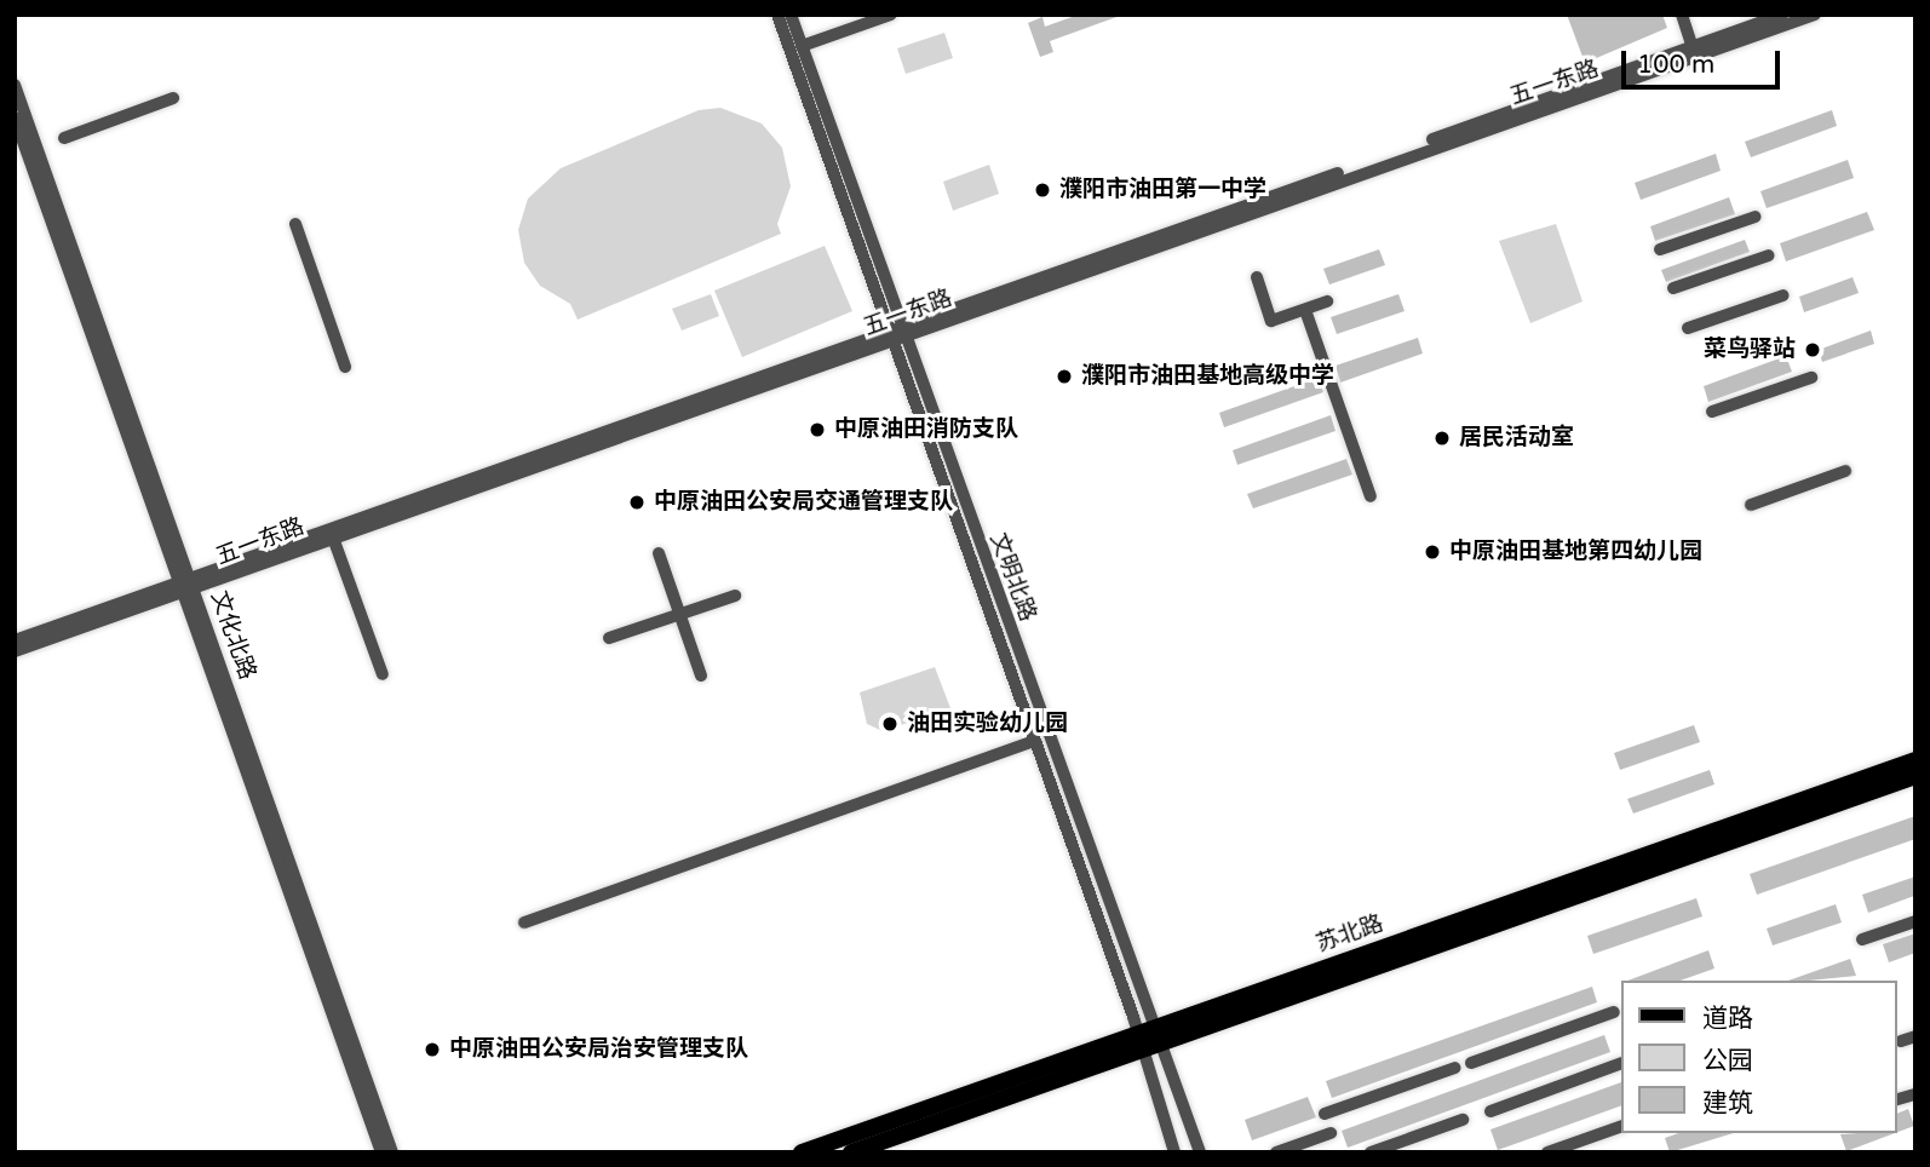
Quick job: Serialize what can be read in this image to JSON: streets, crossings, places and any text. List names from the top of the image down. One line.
{"streets":{"main road":["苏北路"],"street":["五一东路","文明北路","文化北路"]},"crossings":[["五一东路","文明北路"],["五一东路","文化北路"],["文明北路","苏北路"]],"places":["濮阳市油田第一中学","菜鸟驿站","濮阳市油田基地高级中学","中原油田消防支队","居民活动室","中原油田公安局交通管理支队","中原油田基地第四幼儿园","油田实验幼儿园","中原油田公安局治安管理支队"],"legend":["道路","公园","建筑"],"scale_bar":"100 m"}
